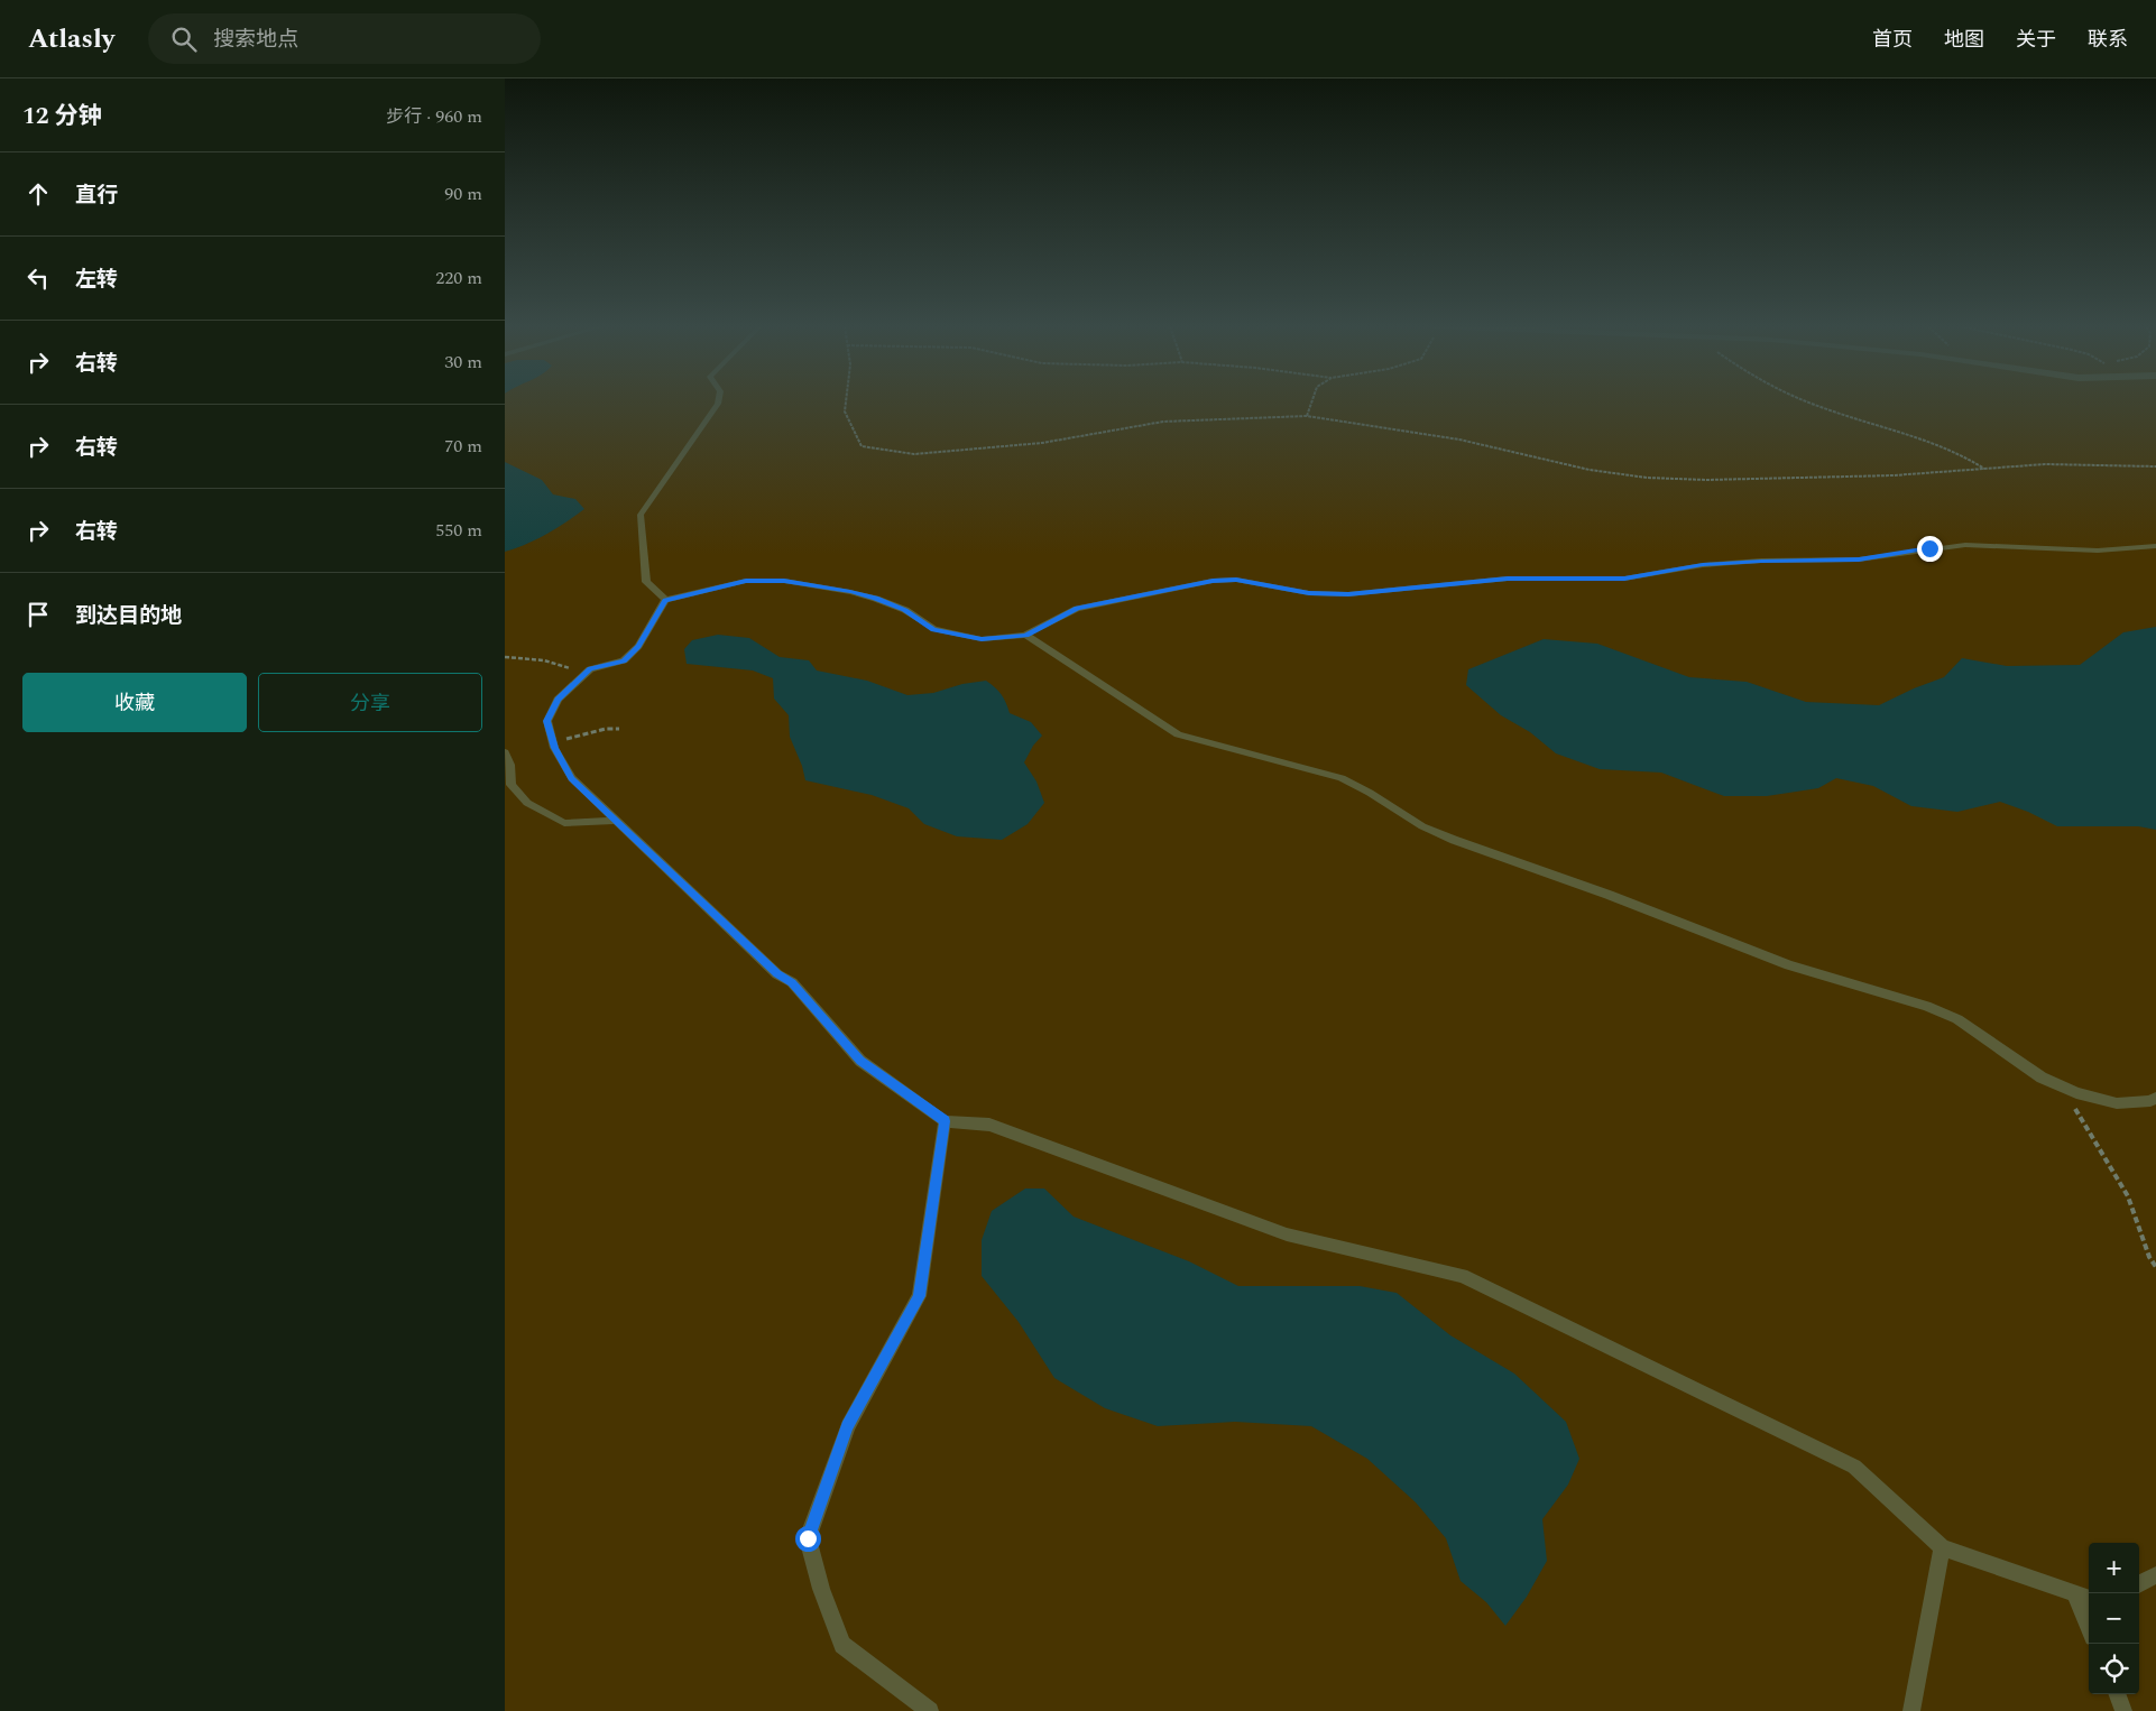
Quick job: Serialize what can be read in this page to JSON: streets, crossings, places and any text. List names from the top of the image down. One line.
{"page":{"header":"Atlasly","search":"搜索地点","nav":["首页","地图","关于","联系"],"heading":["12 分钟","步行 · 960 m"],"list":[["直行","90 m"],["左转","220 m"],["右转","30 m"],["右转","70 m"],["右转","550 m"],"到达目的地"],"buttons":["收藏","分享"],"map_buttons":["+","−"]}}
